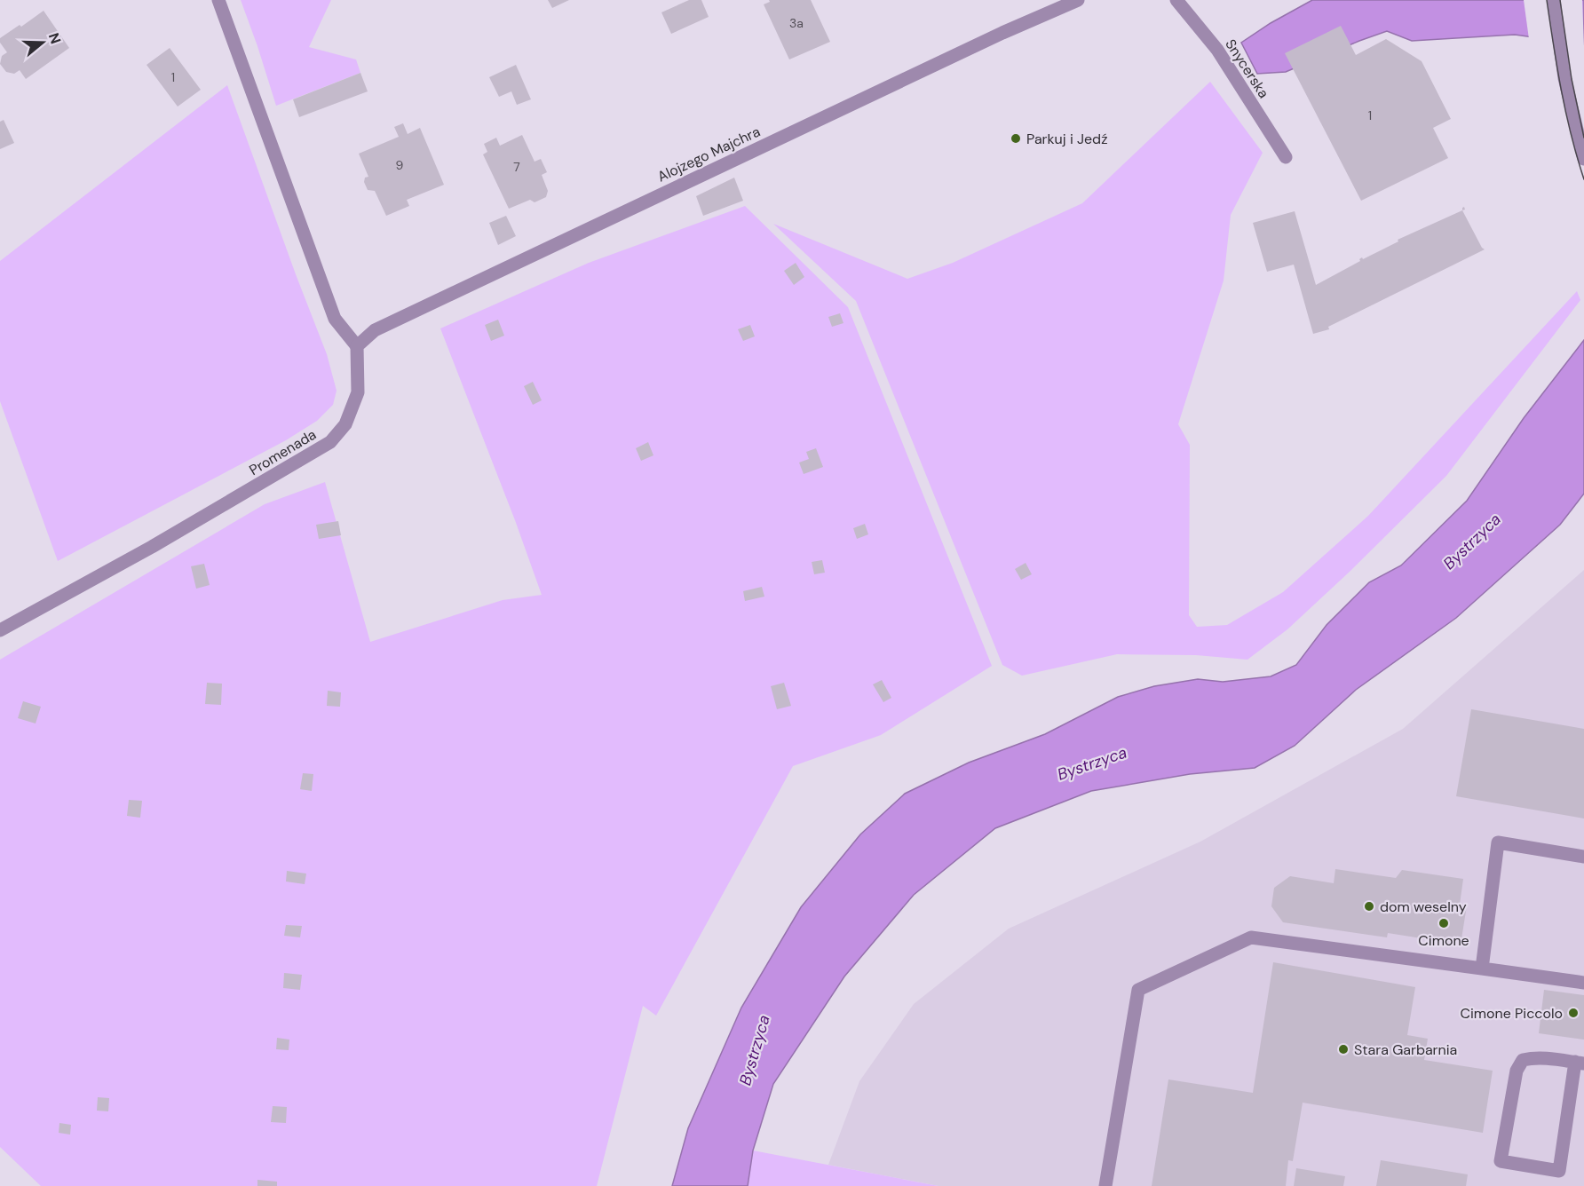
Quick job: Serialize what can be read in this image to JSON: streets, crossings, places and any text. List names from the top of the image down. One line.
{"streets":{"street":["Snycerska","Alojzego Majchra","Promenada"]},"crossings":[["Alojzego Majchra","Promenada"]],"water":["Bystrzyca"],"places":["Parkuj i Jedź","dom weselny","Cimone","Cimone Piccolo","Stara Garbarnia"],"house_numbers":["3a","1","1","9","7"],"north":"right"}
